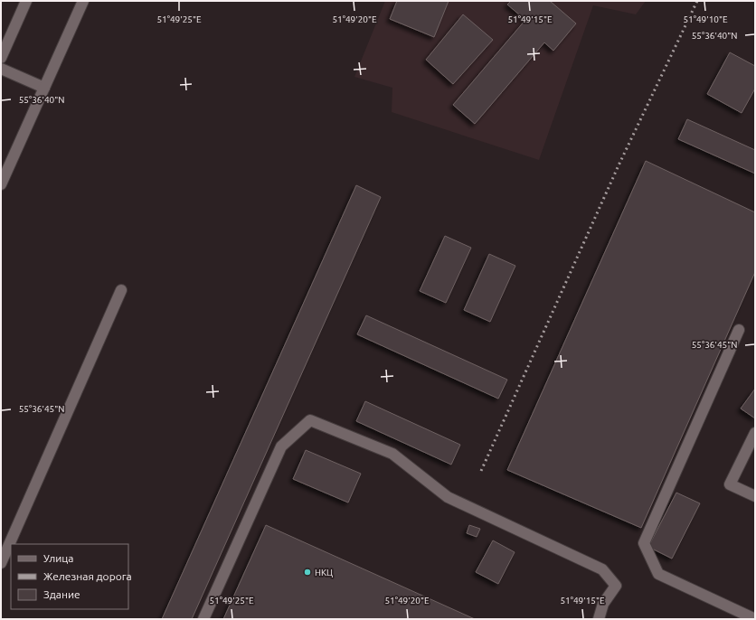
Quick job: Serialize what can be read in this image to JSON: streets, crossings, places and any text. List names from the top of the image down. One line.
{"places":["НКЦ"],"legend":["Улица","Железная дорога","Здание"],"coordinates":["51°49'25\"E","51°49'20\"E","51°49'15\"E","51°49'10\"E","55°36'40\"N","55°36'45\"N"]}
